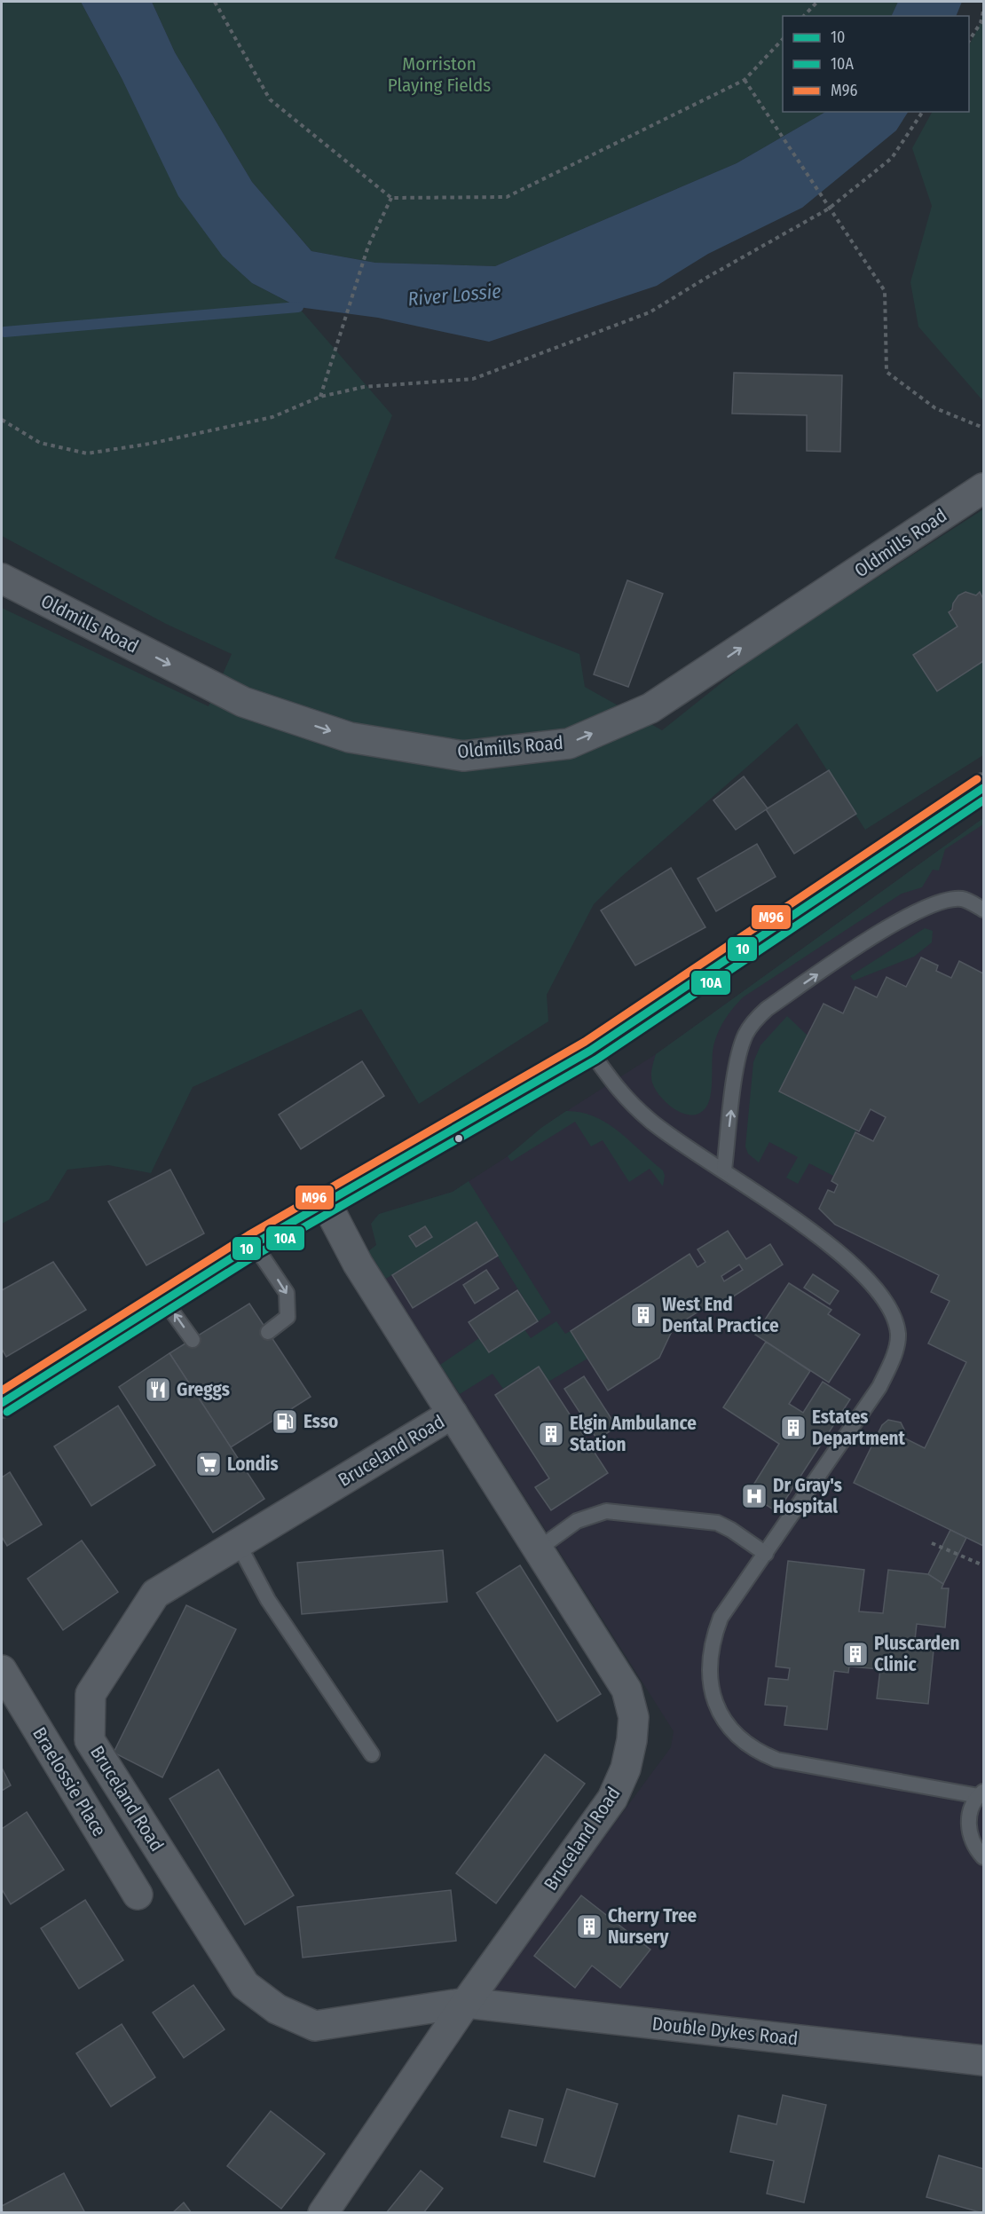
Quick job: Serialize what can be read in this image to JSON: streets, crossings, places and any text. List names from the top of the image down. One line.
{"streets":{"street":["Oldmills Road","Bruceland Road","Braelossie Place","Double Dykes Road"]},"crossings":[["Bruceland Road","Double Dykes Road"]],"one_way":["Oldmills Road"],"water":["River Lossie"],"parks":["Morriston Playing Fields"],"places":{"building":["West End Dental Practice","Estates Department","Elgin Ambulance Station","Pluscarden Clinic","Cherry Tree Nursery"],"restaurant":["Greggs"],"fuel station":["Esso"],"supermarket":["Londis"],"hospital":["Dr Gray's Hospital"]},"lines":["transit line M96","transit line 10","transit line 10A"],"legend":["10","10A","M96"]}
